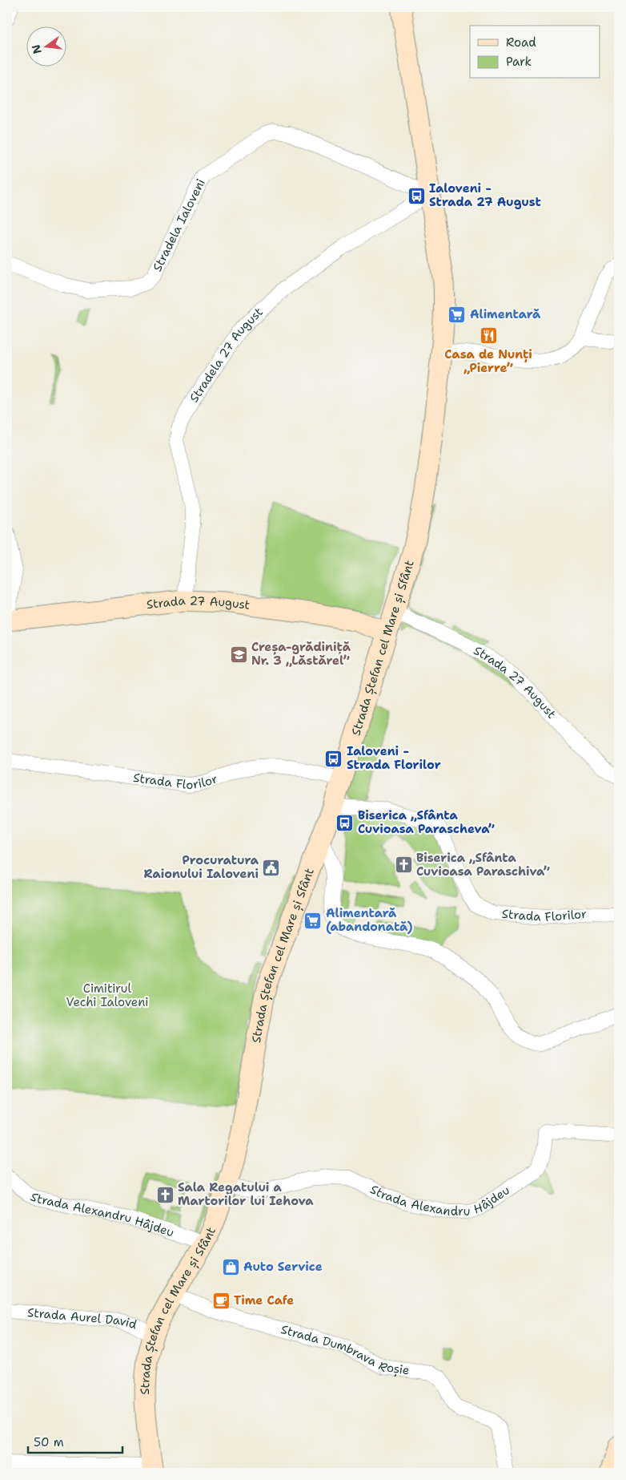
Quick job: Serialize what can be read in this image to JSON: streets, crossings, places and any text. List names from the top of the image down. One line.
{"streets":{"main road":["Strada 27 August","Strada Ștefan cel Mare și Sfânt"],"street":["Stradela Ialoveni","Stradela 27 August","Strada Florilor","Strada Alexandru Hâjdeu","Strada Aurel David","Strada Dumbrava Roșie"]},"crossings":[["Stradela Ialoveni","Stradela 27 August"],["Stradela Ialoveni","Strada Ștefan cel Mare și Sfânt"],["Stradela 27 August","Strada 27 August"],["Stradela 27 August","Strada Ștefan cel Mare și Sfânt"],["Strada 27 August","Strada Ștefan cel Mare și Sfânt"],["Strada Ștefan cel Mare și Sfânt","Strada Florilor"],["Strada Ștefan cel Mare și Sfânt","Strada Alexandru Hâjdeu"],["Strada Ștefan cel Mare și Sfânt","Strada Aurel David"],["Strada Ștefan cel Mare și Sfânt","Strada Dumbrava Roșie"]],"parks":["Cimitirul Vechi Ialoveni"],"places":{"bus stop":["Ialoveni - Strada 27 August","Ialoveni - Strada Florilor","Biserica „Sfânta Cuvioasa Parascheva”"],"supermarket":["Alimentară","Alimentară (abandonată)"],"restaurant":["Casa de Nunți „Pierre”"],"school or university":["Creșa-grădiniță Nr. 3 „Lăstărel”"],"church":["Biserica „Sfânta Cuvioasa Paraschiva”","Sala Regatului a Martorilor lui Iehova"],"public building":["Procuratura Raionului Ialoveni"],"shop":["Auto Service"],"cafe":["Time Cafe"]},"legend":["Road","Park"],"scale_bar":"50 m","north":"left"}
